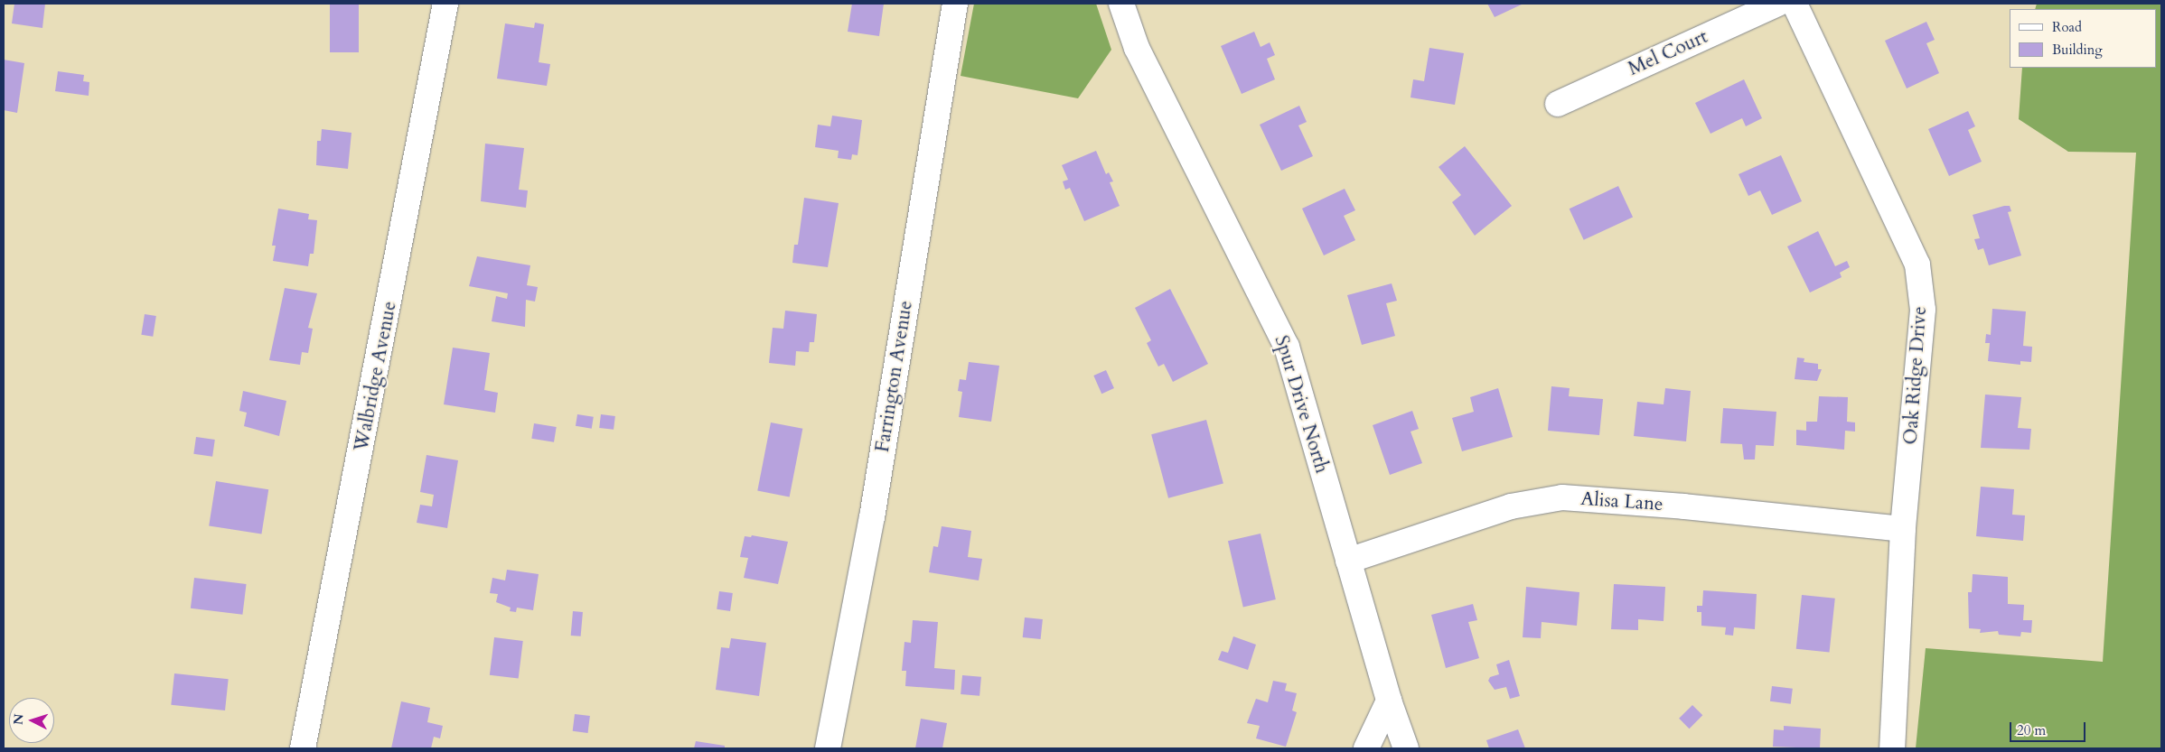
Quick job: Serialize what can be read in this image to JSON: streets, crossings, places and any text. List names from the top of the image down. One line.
{"streets":{"street":["Mel Court","Oak Ridge Drive","Walbridge Avenue","Farrington Avenue","Spur Drive North","Alisa Lane"]},"crossings":[["Oak Ridge Drive","Alisa Lane"],["Spur Drive North","Alisa Lane"]],"legend":["Road","Building"],"scale_bar":"20 m","north":"left"}
